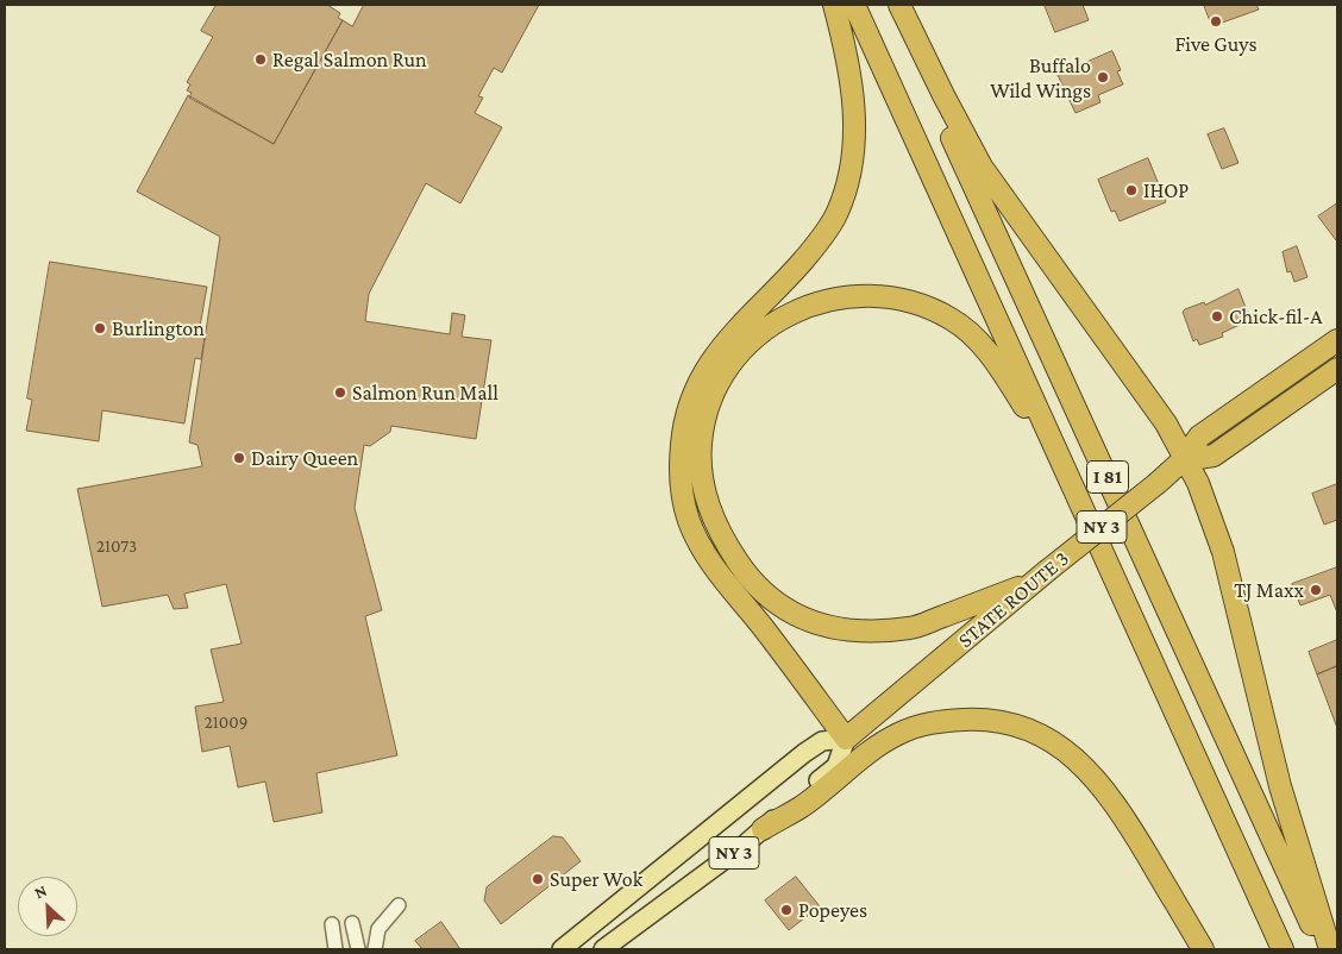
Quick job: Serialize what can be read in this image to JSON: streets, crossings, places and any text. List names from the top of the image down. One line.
{"streets":{"highway":["I 81","NY 3","STATE ROUTE 3"]},"crossings":[["NY 3","STATE ROUTE 3"]],"places":["Five Guys","Regal Salmon Run","Buffalo Wild Wings","IHOP","Chick-fil-A","Burlington","Salmon Run Mall","Dairy Queen","TJ Maxx","Super Wok","Popeyes"],"house_numbers":["21073","21009"],"north":"top left"}
